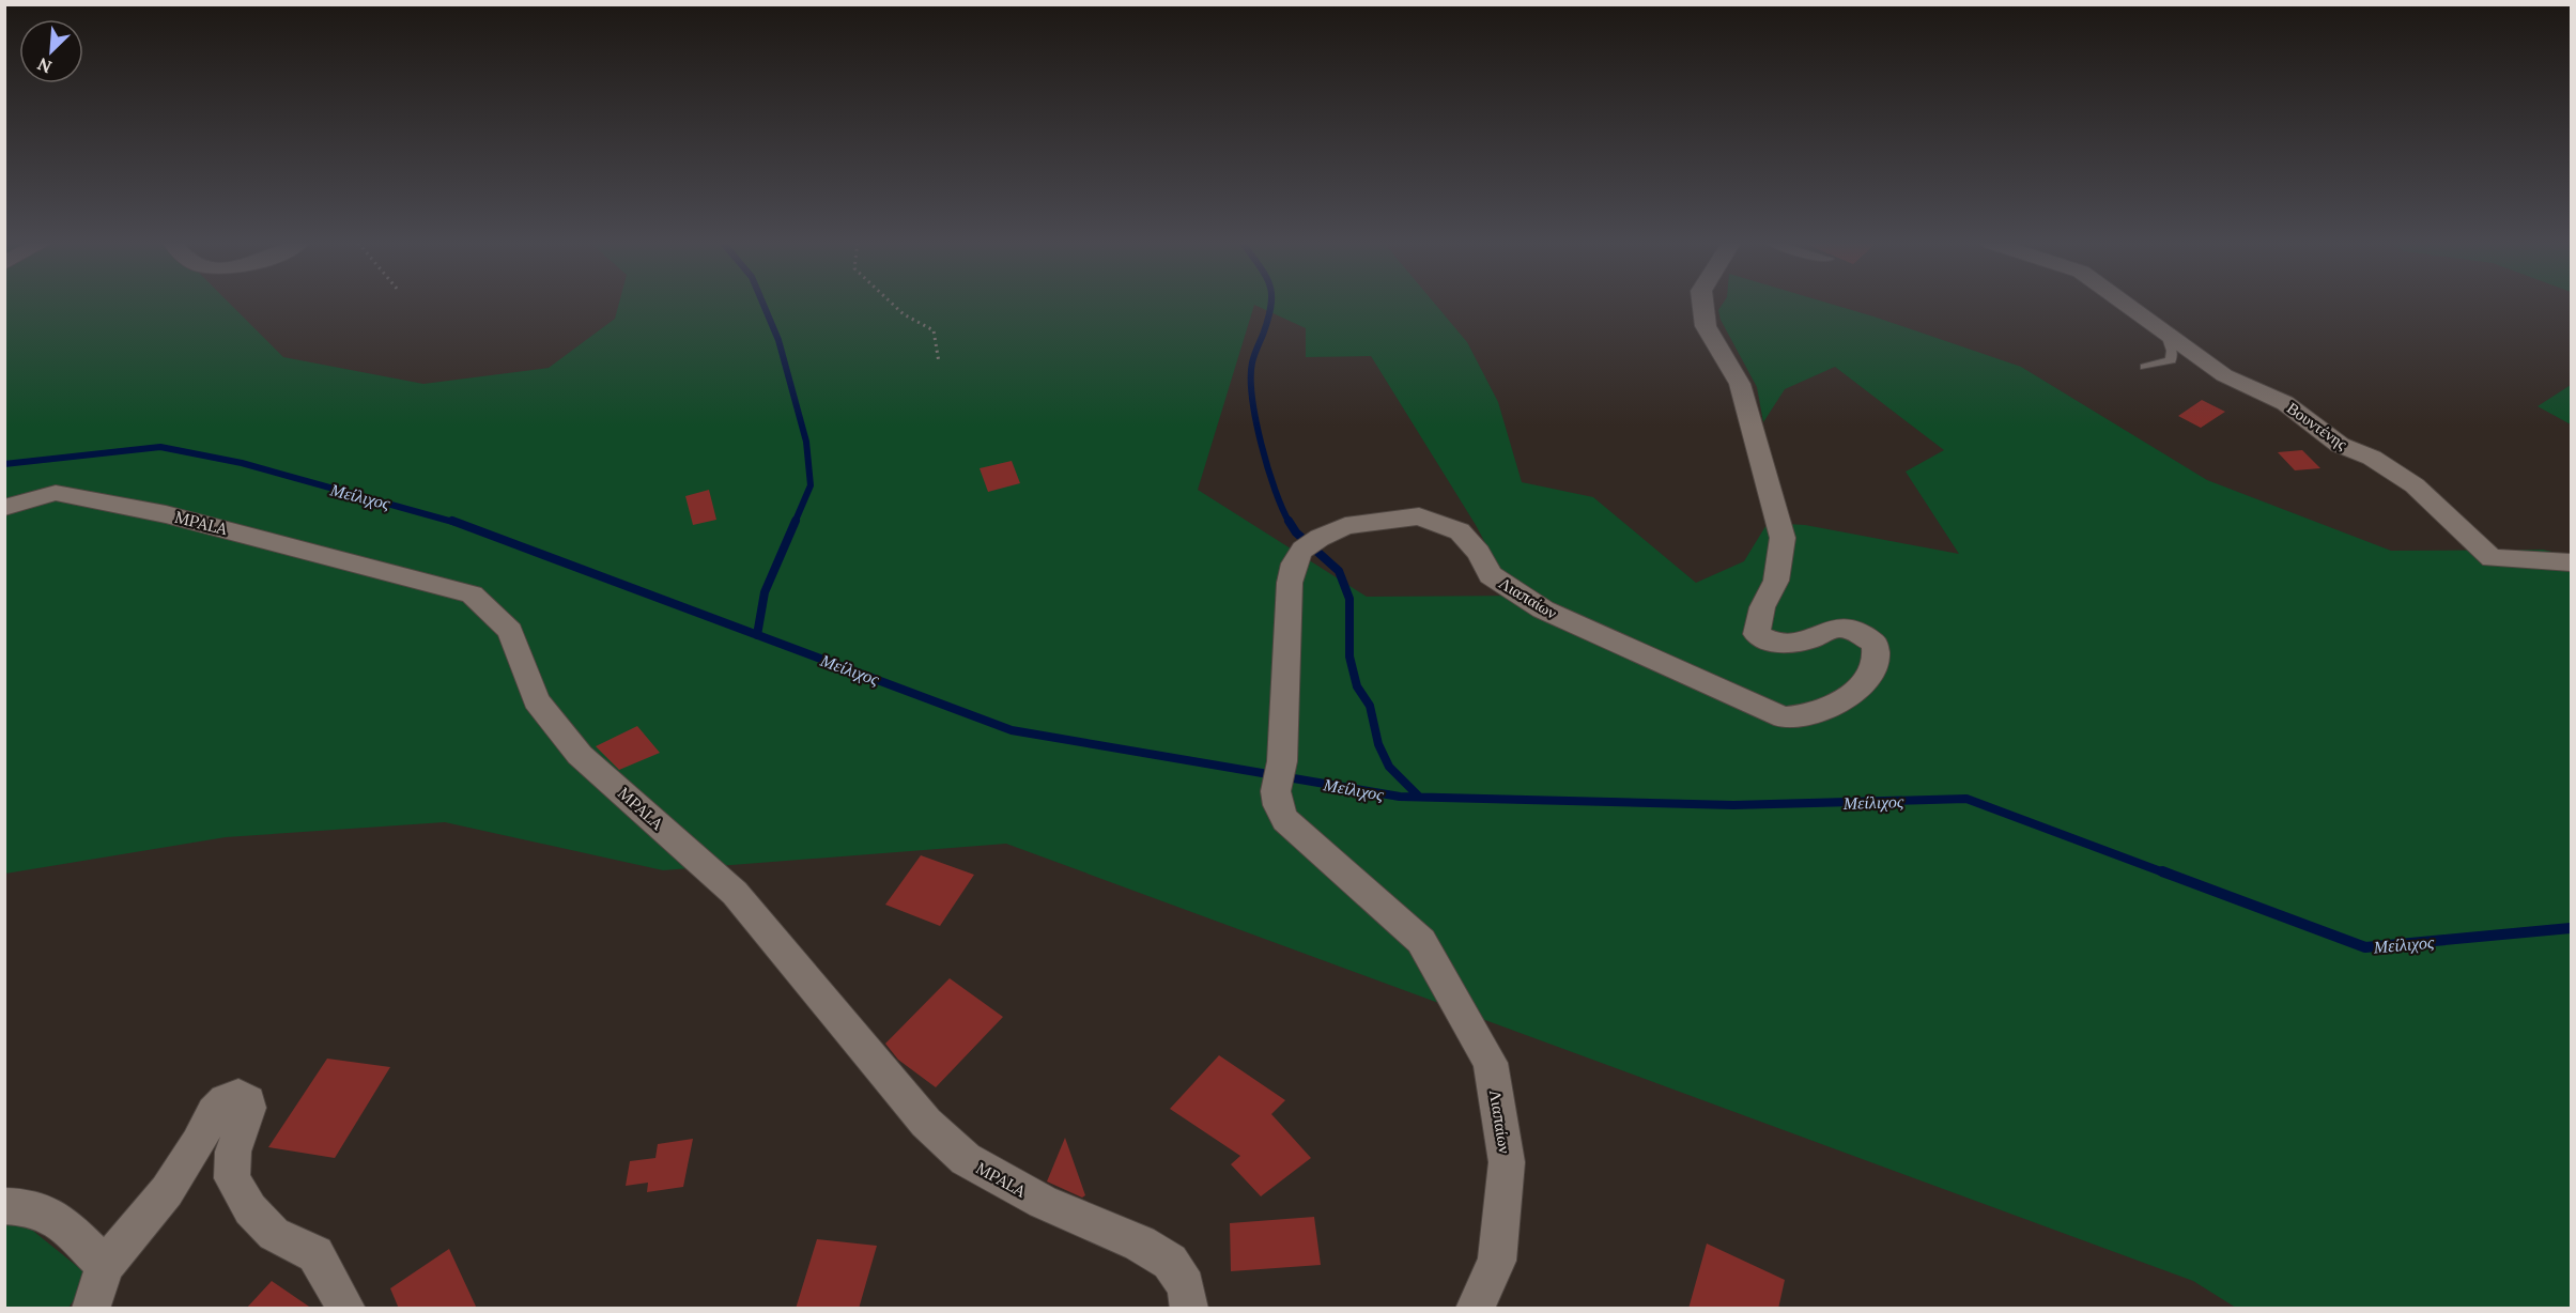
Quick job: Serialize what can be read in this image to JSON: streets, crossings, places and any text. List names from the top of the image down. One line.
{"streets":{"street":["Βουντένης","MPALA","Λιαπαίων"]},"water":["Μείλιχος"],"north":"bottom left"}
